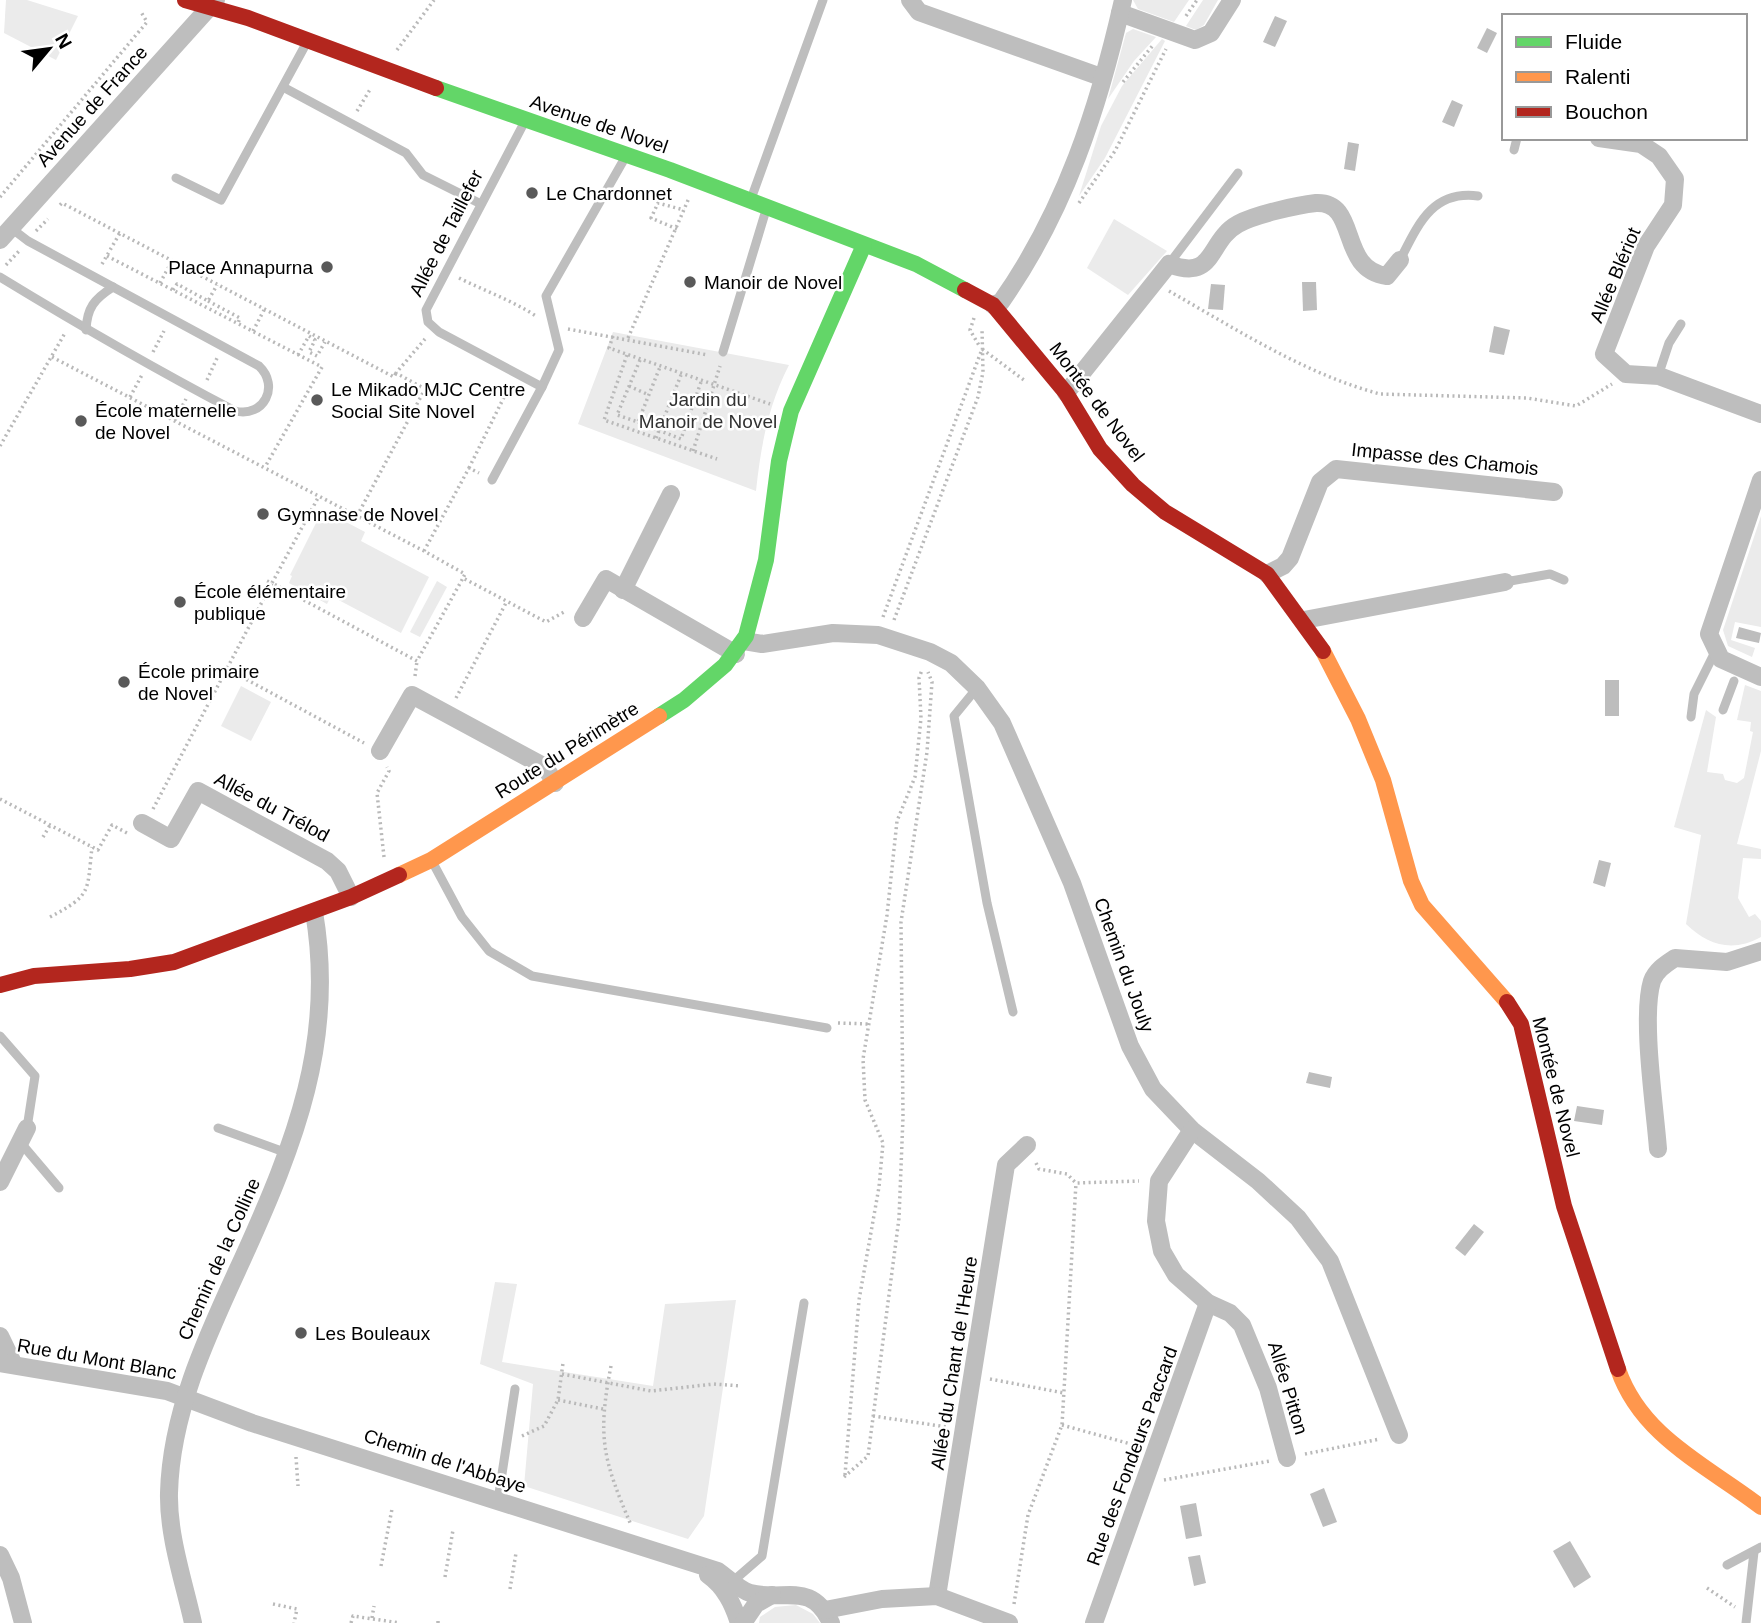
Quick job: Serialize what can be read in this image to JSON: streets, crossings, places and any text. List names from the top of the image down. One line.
{"streets":{"street":["Avenue de France","Avenue de Novel","Allée Blériot","Montée de Novel","Impasse des Chamois","Route du Périmètre","Allée du Trélod","Chemin du Jouly","Chemin de la Colline","Rue du Mont Blanc","Allée du Chant de l'Heure","Allée Pitton","Rue des Fondeurs Paccard","Chemin de l'Abbaye"],"lane":["Allée de Taillefer"]},"crossings":[["Avenue de France","Avenue de Novel"],["Avenue de Novel","Allée de Taillefer"],["Avenue de Novel","Montée de Novel"],["Montée de Novel","Impasse des Chamois"],["Route du Périmètre","Allée du Trélod"],["Route du Périmètre","Chemin du Jouly"],["Route du Périmètre","Chemin de la Colline"],["Chemin du Jouly","Allée Pitton"],["Chemin de la Colline","Rue du Mont Blanc"],["Chemin de la Colline","Chemin de l'Abbaye"],["Rue du Mont Blanc","Chemin de l'Abbaye"],["Allée Pitton","Rue des Fondeurs Paccard"]],"parks":["Jardin du Manoir de Novel"],"places":["Le Chardonnet","Place Annapurna","Manoir de Novel","Le Mikado MJC Centre Social Site Novel","École maternelle de Novel","Gymnase de Novel","École élémentaire publique","École primaire de Novel","Les Bouleaux"],"legend":["Fluide","Ralenti","Bouchon"],"north":"top right"}
